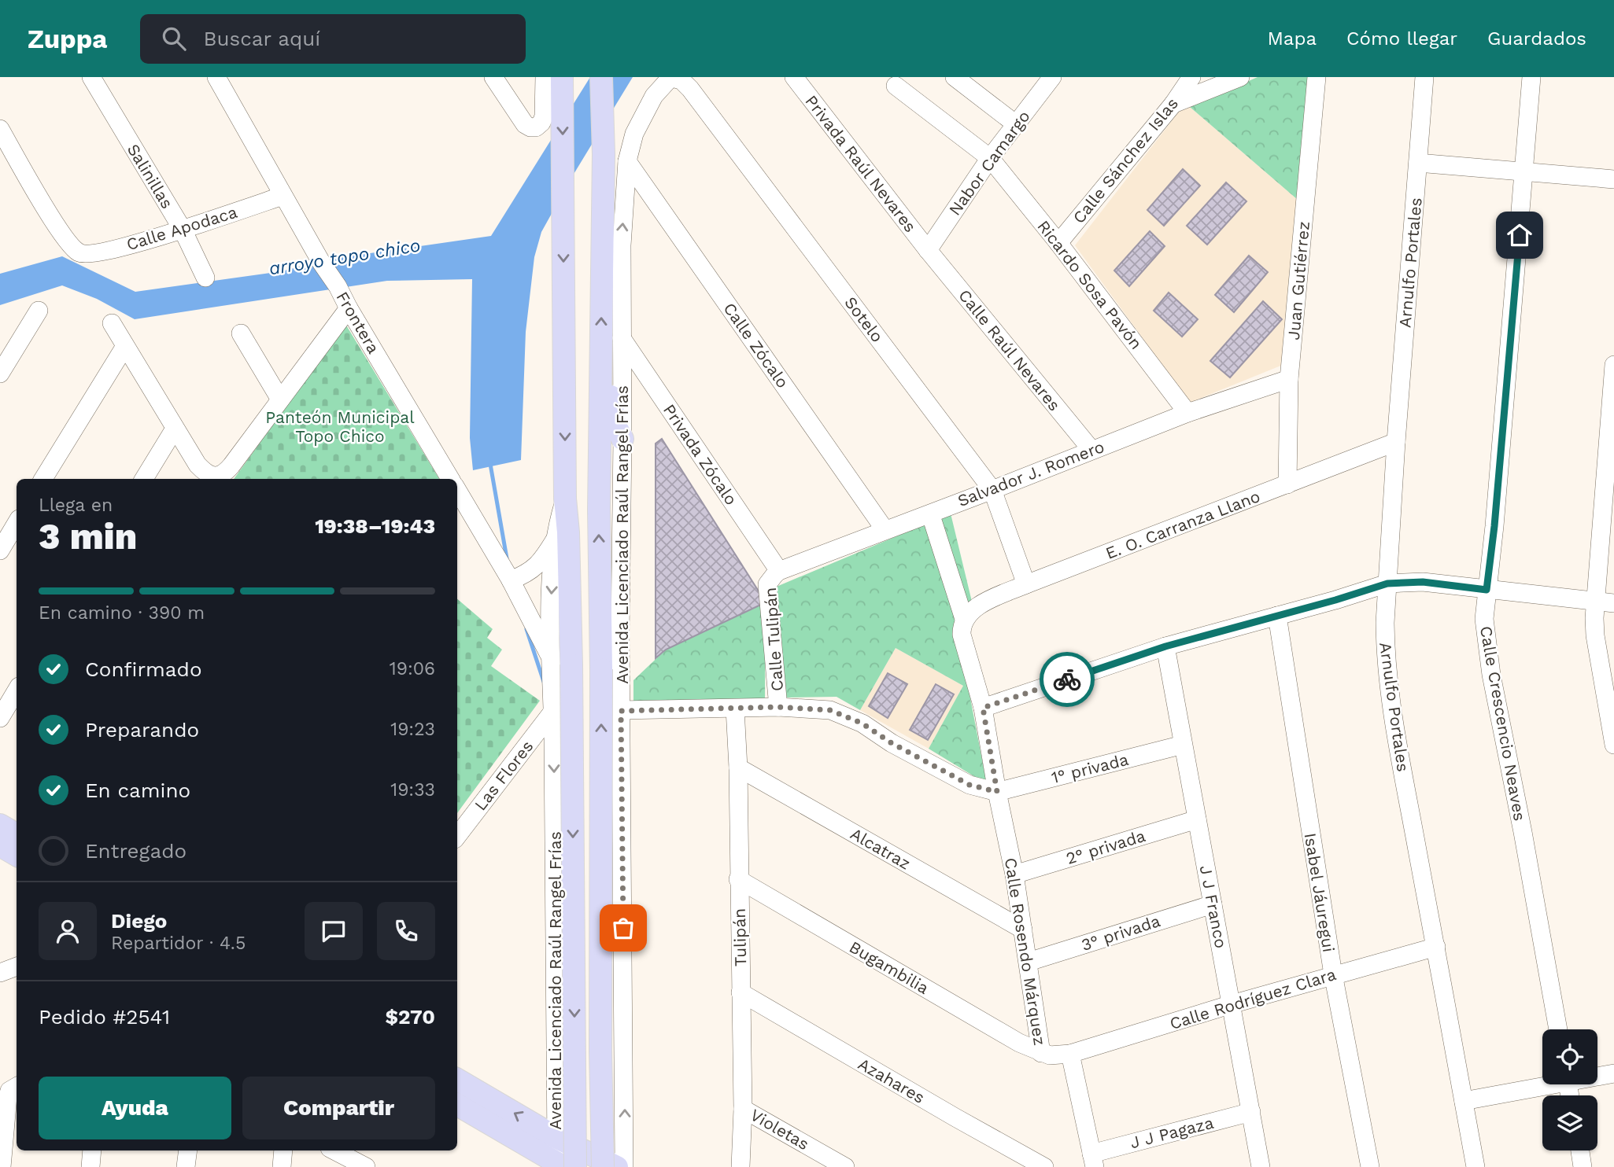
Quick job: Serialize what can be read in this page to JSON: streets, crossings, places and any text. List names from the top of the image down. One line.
{"streets":{"street":["Calle Sánchez Islas","Nabor Camargo","Privada Raúl Nevares","Salinillas","Calle Apodaca","Arnulfo Portales","Juan Gutiérrez","Ricardo Sosa Pavón","Sotelo","Frontera","Calle Zócalo","Calle Raúl Nevares","Privada Zócalo","Salvador J. Romero","E. O. Carranza Llano","Avenida Licenciado Raúl Rangel Frías","Calle Tulipán","Calle Crescencio Neaves","1° privada","Las Flores","2° privada","Alcatraz","Isabel Jáuregui","J J Franco","3° privada","Tulipán","Calle Rosendo Márquez","Bugambilia","Calle Rodríguez Clara","Azahares","Violetas","J J Pagaza"]},"crossings":[["Calle Sánchez Islas","Ricardo Sosa Pavón"],["Nabor Camargo","Privada Raúl Nevares"],["Nabor Camargo","Ricardo Sosa Pavón"],["Nabor Camargo","Calle Raúl Nevares"],["Privada Raúl Nevares","Calle Raúl Nevares"],["Salinillas","Calle Apodaca"],["Calle Apodaca","Frontera"],["Arnulfo Portales","E. O. Carranza Llano"],["Arnulfo Portales","Calle Rodríguez Clara"],["Juan Gutiérrez","Salvador J. Romero"],["Juan Gutiérrez","E. O. Carranza Llano"],["Ricardo Sosa Pavón","Salvador J. Romero"],["Sotelo","Salvador J. Romero"],["Sotelo","E. O. Carranza Llano"],["Sotelo","Avenida Licenciado Raúl Rangel Frías"],["Calle Zócalo","Salvador J. Romero"],["Calle Zócalo","Avenida Licenciado Raúl Rangel Frías"],["Calle Raúl Nevares","Salvador J. Romero"],["Privada Zócalo","Salvador J. Romero"],["Privada Zócalo","Avenida Licenciado Raúl Rangel Frías"],["Privada Zócalo","Calle Tulipán"],["Salvador J. Romero","Calle Tulipán"],["E. O. Carranza Llano","Calle Rosendo Márquez"],["Avenida Licenciado Raúl Rangel Frías","Las Flores"],["1° privada","J J Franco"],["1° privada","Calle Rosendo Márquez"],["2° privada","J J Franco"],["2° privada","Calle Rosendo Márquez"],["Alcatraz","Tulipán"],["Alcatraz","Calle Rosendo Márquez"],["Isabel Jáuregui","Calle Rodríguez Clara"],["J J Franco","3° privada"],["J J Franco","Calle Rodríguez Clara"],["J J Franco","J J Pagaza"],["3° privada","Calle Rosendo Márquez"],["Tulipán","Bugambilia"],["Tulipán","Azahares"],["Tulipán","Violetas"],["Calle Rosendo Márquez","Bugambilia"],["Calle Rosendo Márquez","Calle Rodríguez Clara"],["Calle Rosendo Márquez","J J Pagaza"]],"water":["arroyo topo chico"],"parks":["Panteón Municipal Topo Chico"],"page":{"header":"Zuppa","search":"Buscar aquí","nav":["Mapa","Cómo llegar","Guardados"],"heading":["3 min","Llega en","19:38–19:43"],"panel":["Diego","Repartidor · 4.5","Pedido #2541","$270"],"bar":"En camino · 390 m","list":[["Confirmado","19:06"],["Preparando","19:23"],["En camino","19:33"],"Entregado"],"buttons":["Ayuda","Compartir"]}}
